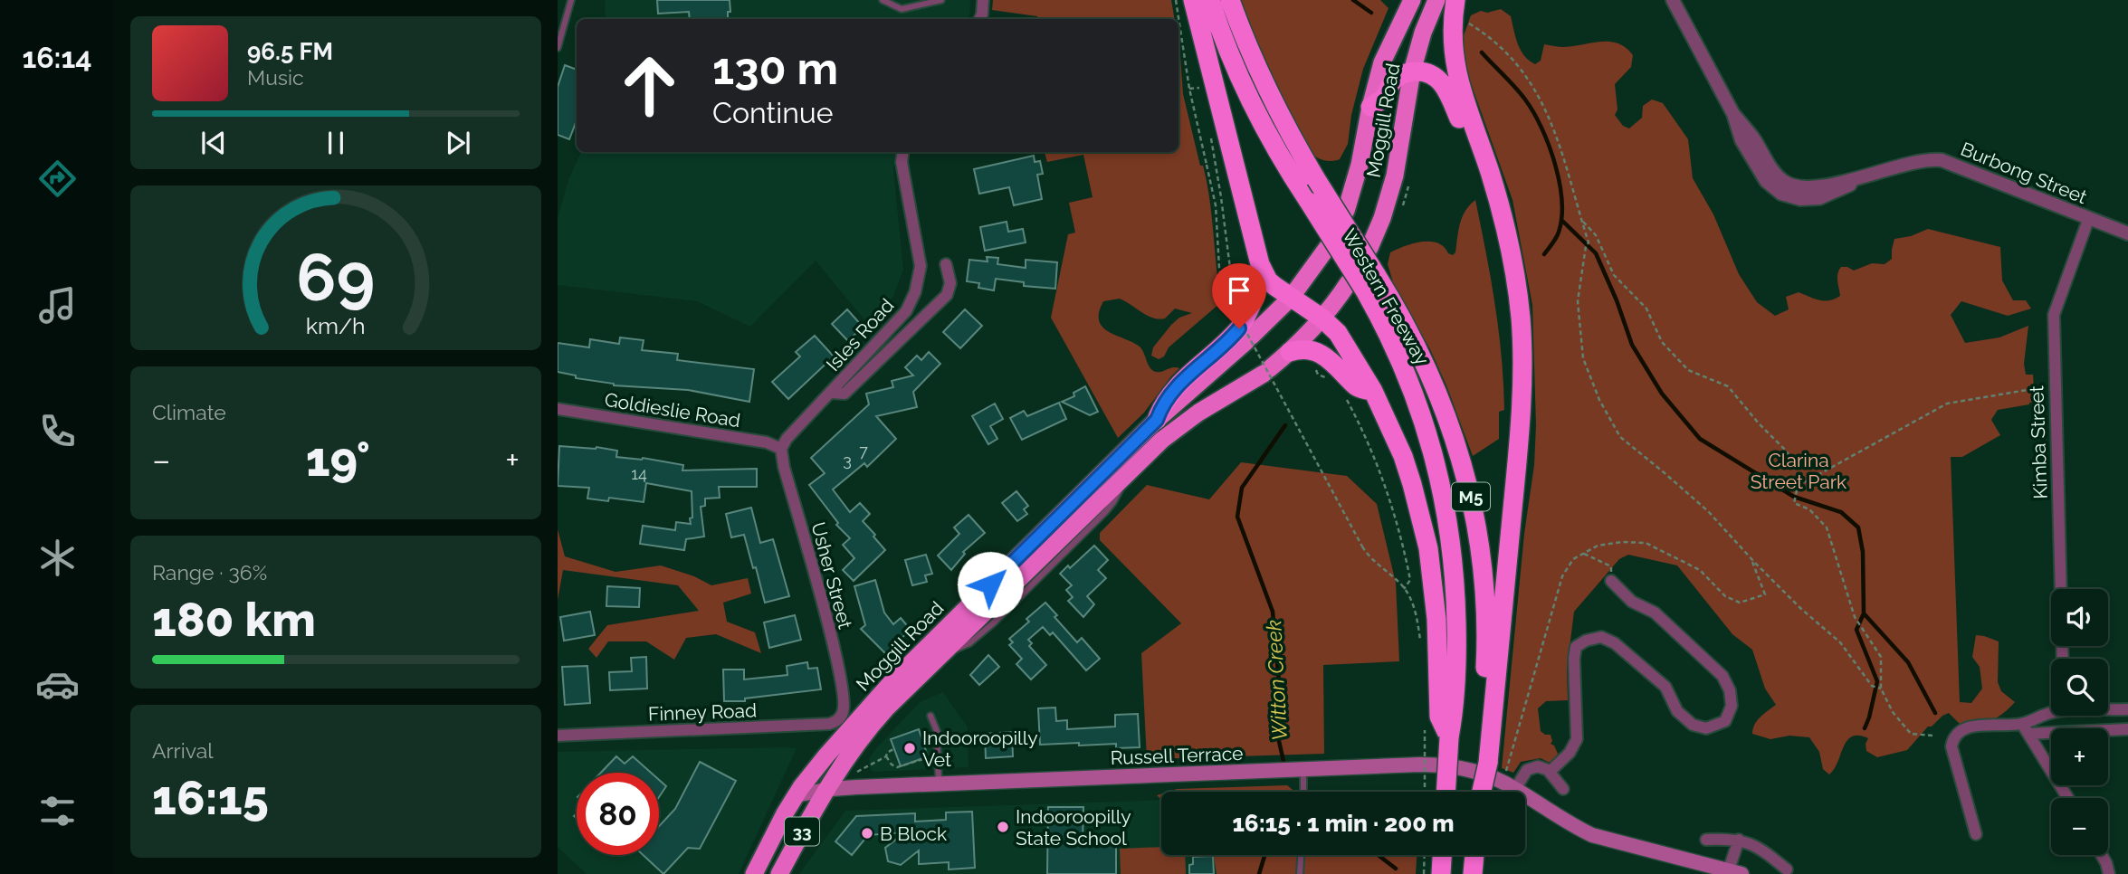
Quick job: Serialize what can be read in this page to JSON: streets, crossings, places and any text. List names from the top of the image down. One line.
{"streets":{"highway":["Moggill Road","Western Freeway","M5","33"],"main road":["Russell Terrace"],"street":["Burbong Street","Isles Road","Goldieslie Road","Kimba Street","Usher Street","Finney Road"]},"crossings":[["Moggill Road","Western Freeway"],["Moggill Road","Russell Terrace"],["Burbong Street","Kimba Street"],["Isles Road","Goldieslie Road"],["Isles Road","Usher Street"],["Goldieslie Road","Usher Street"],["Usher Street","Finney Road"]],"water":["Witton Creek"],"parks":["Clarina Street Park"],"places":["Indooroopilly Vet","Indooroopilly State School","B Block"],"house_numbers":["7","3","14"],"page":{"tabs":"16:14","turn":["130 m","Continue"],"song":["96.5 FM","Music"],"tile":["Climate",["Range · 36%","180 km"],["Arrival","16:15"]],"heat":["−","19°","+"],"map_buttons":["+","−"],"limit":"80","trip":"16:15 · 1 min · 200 m","gauge":["69","km/h"]}}
